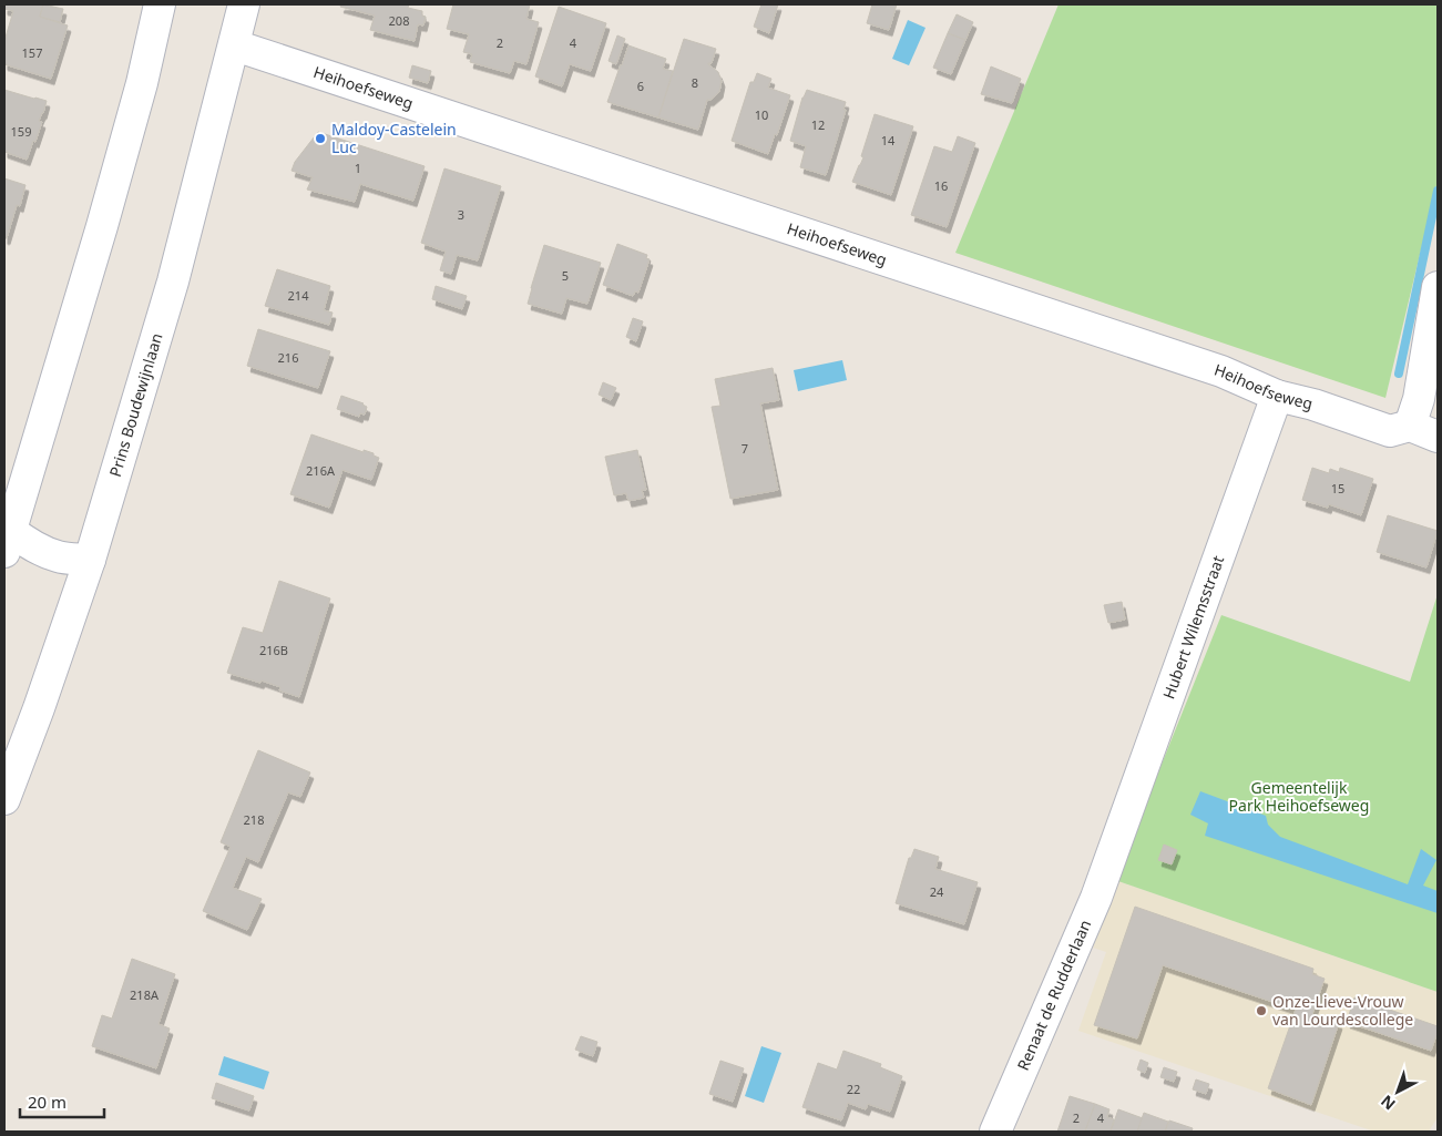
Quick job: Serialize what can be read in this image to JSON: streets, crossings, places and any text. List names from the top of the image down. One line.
{"streets":{"street":["Heihoefseweg","Prins Boudewijnlaan","Hubert Wilemsstraat","Renaat de Rudderlaan"]},"crossings":[["Heihoefseweg","Prins Boudewijnlaan"],["Heihoefseweg","Hubert Wilemsstraat"],["Hubert Wilemsstraat","Renaat de Rudderlaan"]],"parks":["Gemeentelijk Park Heihoefseweg"],"places":["Maldoy-Castelein Luc","Onze-Lieve-Vrouw van Lourdescollege"],"house_numbers":["208","2","4","157","8","6","10","12","159","14","1","16","3","5","214","216","7","216A","15","216B","218","24","218A","22","2","4"],"scale_bar":"20 m","north":"bottom left"}
